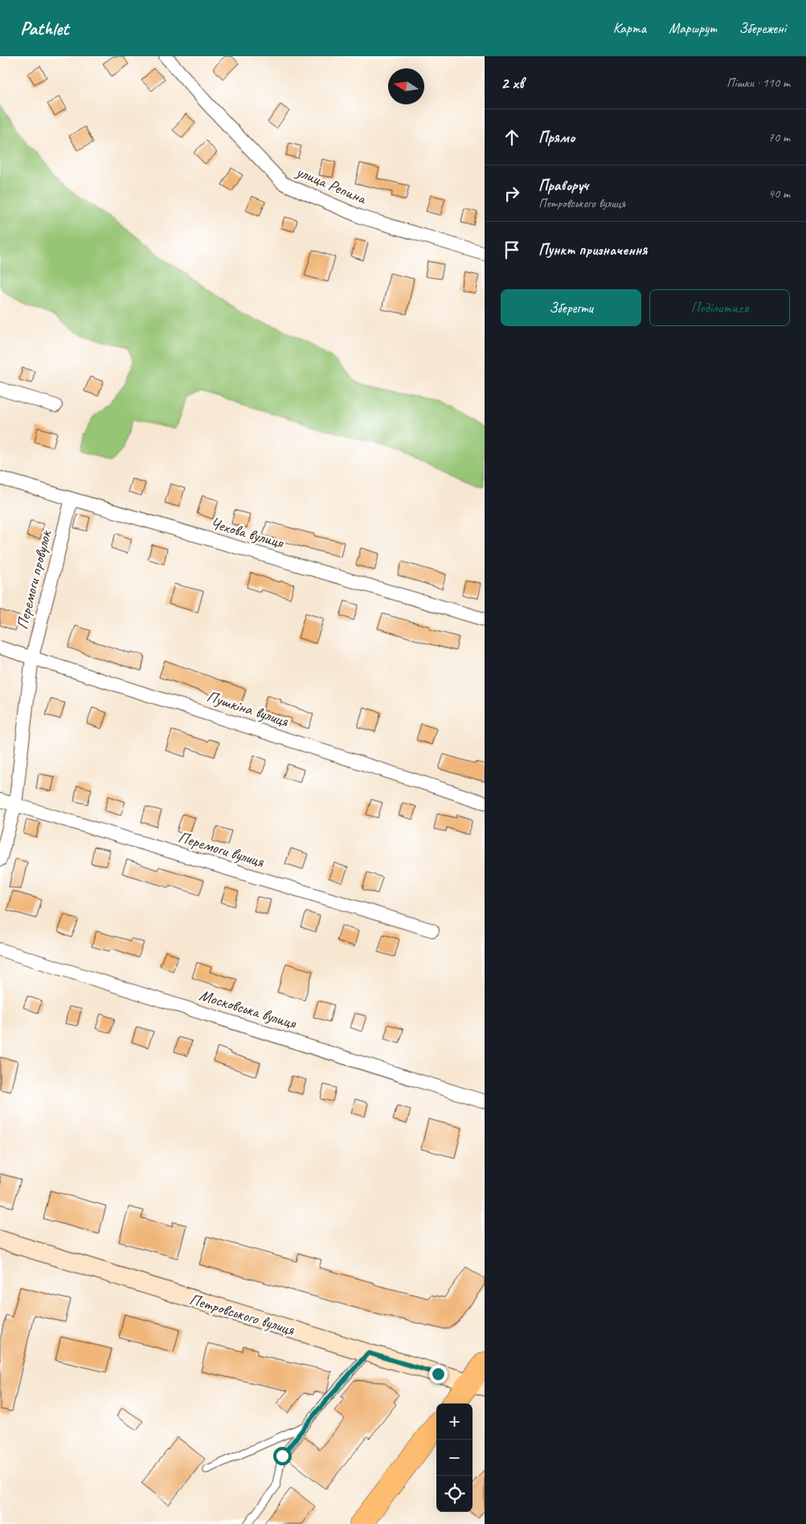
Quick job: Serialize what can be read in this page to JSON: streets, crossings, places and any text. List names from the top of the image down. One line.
{"streets":{"main road":["Петровського вулиця"],"street":["улица Репина","Чехова вулиця","Перемоги провулок","Пушкіна вулиця","Перемоги вулиця","Московська вулиця"]},"crossings":[["Чехова вулиця","Перемоги провулок"],["Перемоги провулок","Пушкіна вулиця"],["Перемоги провулок","Перемоги вулиця"]],"north":"left","page":{"header":"Pathlet","nav":["Карта","Маршрут","Збережені"],"heading":["2 хв","Пішки · 110 m"],"list":[["Прямо","70 m"],["Праворуч","Петровського вулиця","40 m"],"Пункт призначення"],"buttons":["Зберегти","Поділитися"],"map_buttons":["+","−"]}}
